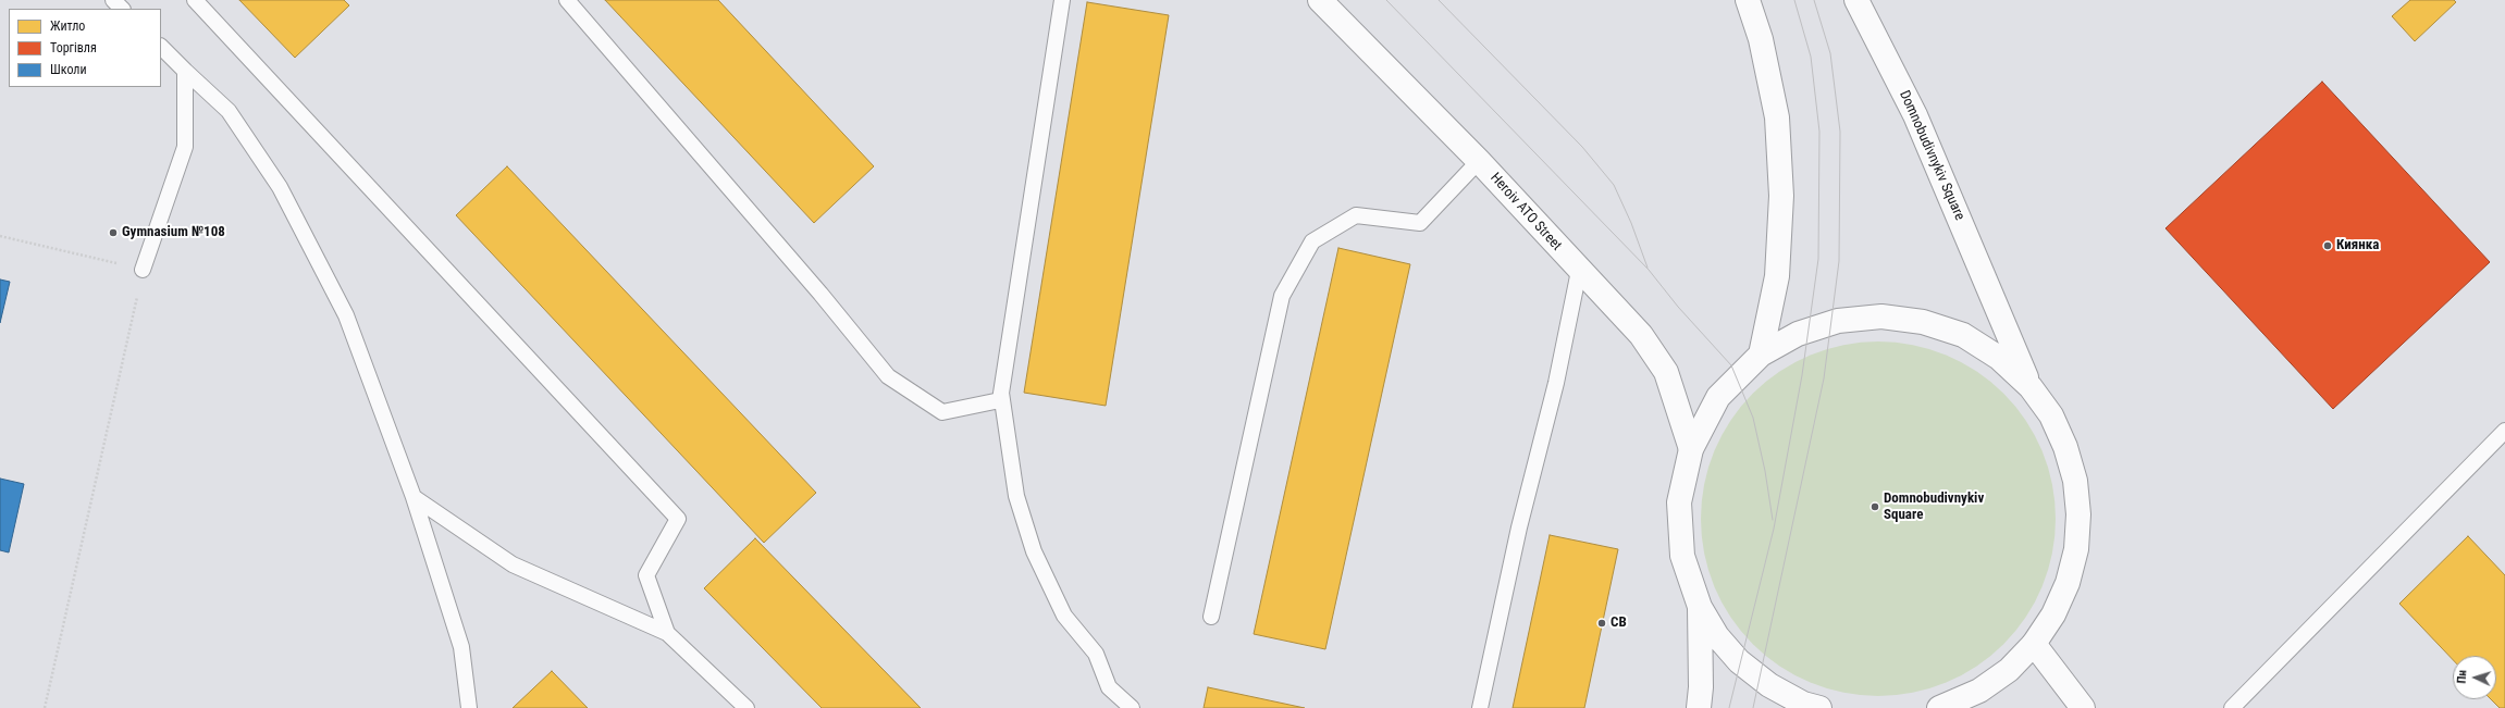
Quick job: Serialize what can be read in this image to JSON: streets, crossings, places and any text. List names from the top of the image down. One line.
{"streets":{"main road":["Domnobudivnykiv Square","Heroiv ATO Street"]},"crossings":[["Domnobudivnykiv Square","Heroiv ATO Street"]],"places":["Gymnasium №108","Киянка","Domnobudivnykiv Square","СВ"],"legend":["Житло","Торгівля","Школи"],"north":"left"}
